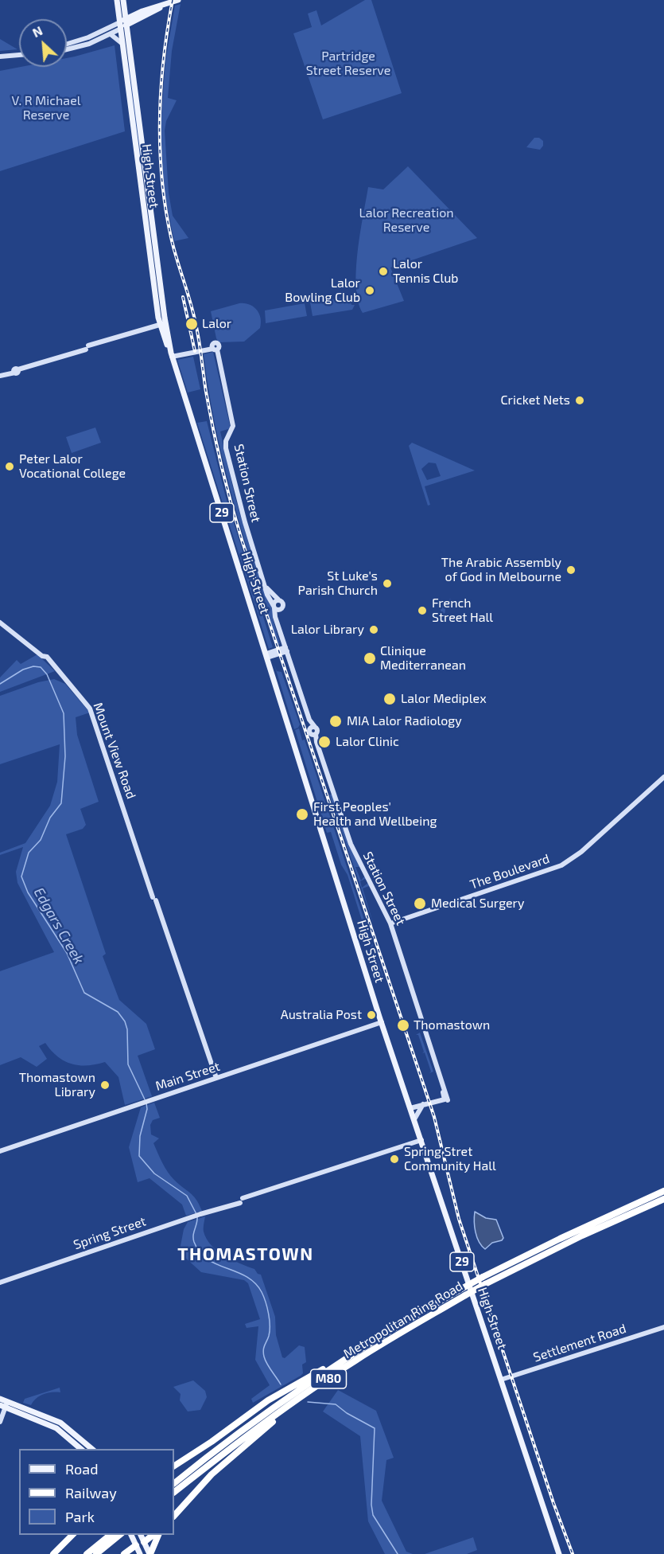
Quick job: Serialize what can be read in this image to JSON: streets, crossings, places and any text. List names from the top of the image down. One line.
{"streets":{"highway":["Metropolitan Ring Road","M80"],"main road":["High Street","29"],"street":["Station Street","Mount View Road","The Boulevard","Main Street","Spring Street","Settlement Road"]},"crossings":[["High Street","Station Street"],["High Street","Main Street"],["High Street","Spring Street"],["High Street","Settlement Road"],["Station Street","The Boulevard"],["Mount View Road","Main Street"]],"districts":["THOMASTOWN"],"water":["Edgars Creek"],"parks":["Partridge Street Reserve","V. R Michael Reserve","Lalor Recreation Reserve"],"places":["Lalor Tennis Club","Lalor Bowling Club","Lalor","Cricket Nets","Peter Lalor Vocational College","The Arabic Assembly of God in Melbourne","St Luke's Parish Church","French Street Hall","Lalor Library","Clinique Mediterranean","Lalor Mediplex","MIA Lalor Radiology","Lalor Clinic","First Peoples' Health and Wellbeing","Medical Surgery","Australia Post","Thomastown","Thomastown Library","Spring Stret Community Hall"],"legend":["Road","Railway","Park"],"north":"top left"}
